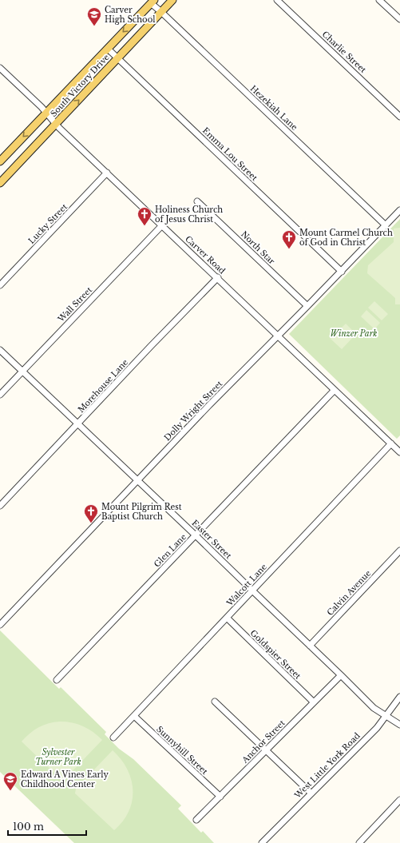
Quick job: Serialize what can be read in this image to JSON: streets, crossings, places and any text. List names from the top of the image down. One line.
{"streets":{"main road":["South Victory Drive"],"street":["Charlie Street","Hezekiah Lane","Emma Lou Street","Lucky Street","North Star","Carver Road","Wall Street","Morehouse Lane","Dolly Wright Street","Easter Street","Glen Lane","Walcott Lane","Calvin Avenue","Goldspier Street","Anchor Street","Sunnyhill Street","West Little York Road"]},"crossings":[["South Victory Drive","Hezekiah Lane"],["South Victory Drive","Emma Lou Street"],["South Victory Drive","Carver Road"],["Hezekiah Lane","Dolly Wright Street"],["Emma Lou Street","Dolly Wright Street"],["Lucky Street","Carver Road"],["North Star","Dolly Wright Street"],["Carver Road","Wall Street"],["Carver Road","Morehouse Lane"],["Carver Road","Dolly Wright Street"],["Carver Road","Glen Lane"],["Carver Road","Walcott Lane"],["Wall Street","Easter Street"],["Morehouse Lane","Easter Street"],["Dolly Wright Street","Easter Street"],["Easter Street","Glen Lane"],["Easter Street","Walcott Lane"],["Easter Street","Calvin Avenue"],["Easter Street","Anchor Street"],["Easter Street","West Little York Road"],["Walcott Lane","Goldspier Street"],["Walcott Lane","Sunnyhill Street"],["Goldspier Street","Anchor Street"],["Anchor Street","Sunnyhill Street"]],"parks":["Winzer Park","Sylvester Turner Park"],"places":{"school or university":["Carver High School","Edward A Vines Early Childhood Center"],"church":["Holiness Church of Jesus Christ","Mount Carmel Church of God in Christ","Mount Pilgrim Rest Baptist Church"]},"scale_bar":"100 m"}
